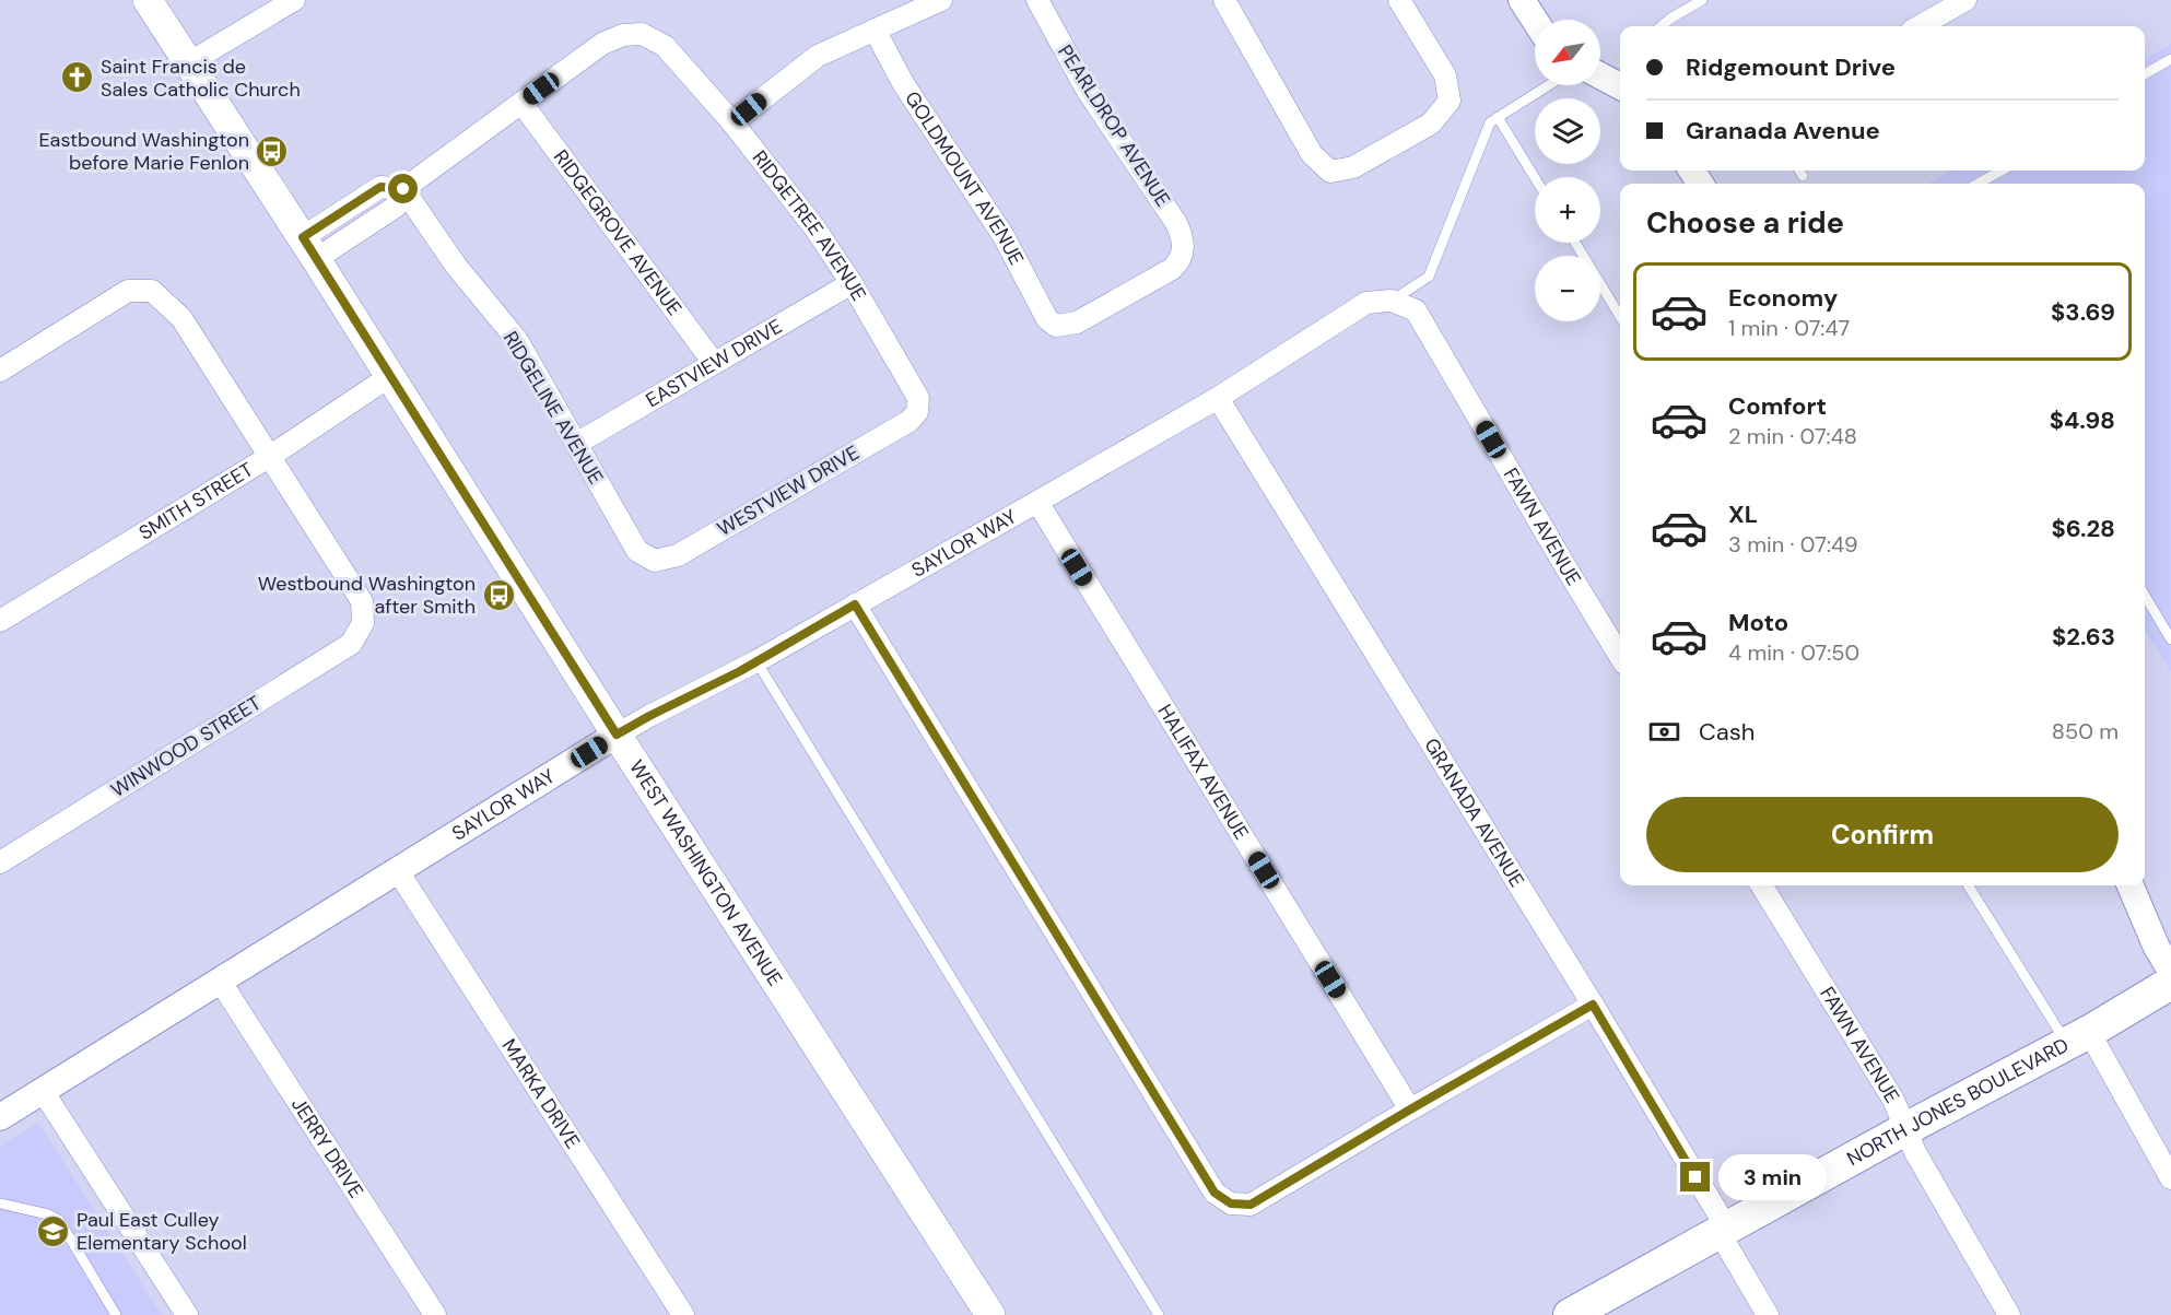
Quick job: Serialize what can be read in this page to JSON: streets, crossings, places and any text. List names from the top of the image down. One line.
{"streets":{"main road":["WEST WASHINGTON AVENUE","NORTH JONES BOULEVARD"],"street":["PEARLDROP AVENUE","GOLDMOUNT AVENUE","RIDGETREE AVENUE","RIDGEGROVE AVENUE","EASTVIEW DRIVE","RIDGELINE AVENUE","WESTVIEW DRIVE","SMITH STREET","FAWN AVENUE","SAYLOR WAY","WINWOOD STREET","HALIFAX AVENUE","GRANADA AVENUE","MARKA DRIVE","JERRY DRIVE"]},"crossings":[["PEARLDROP AVENUE","GOLDMOUNT AVENUE"],["RIDGETREE AVENUE","RIDGEGROVE AVENUE"],["RIDGETREE AVENUE","EASTVIEW DRIVE"],["RIDGETREE AVENUE","WESTVIEW DRIVE"],["RIDGEGROVE AVENUE","EASTVIEW DRIVE"],["EASTVIEW DRIVE","RIDGELINE AVENUE"],["RIDGELINE AVENUE","WESTVIEW DRIVE"],["SMITH STREET","WINWOOD STREET"],["SMITH STREET","WEST WASHINGTON AVENUE"],["FAWN AVENUE","SAYLOR WAY"],["FAWN AVENUE","NORTH JONES BOULEVARD"],["SAYLOR WAY","HALIFAX AVENUE"],["SAYLOR WAY","GRANADA AVENUE"],["SAYLOR WAY","WEST WASHINGTON AVENUE"],["SAYLOR WAY","MARKA DRIVE"],["SAYLOR WAY","JERRY DRIVE"],["GRANADA AVENUE","NORTH JONES BOULEVARD"]],"places":{"church":["Saint Francis de Sales Catholic Church"],"bus stop":["Eastbound Washington before Marie Fenlon","Westbound Washington after Smith"],"school or university":["Paul East Culley Elementary School"]},"north":"bottom left","page":{"map_buttons":["+","−"],"banner":["Ridgemount Drive","Granada Avenue"],"heading":"Choose a ride","list":[{"name":"Economy","note":"1 min · 07:47","value":"$3.69"},{"name":"Comfort","note":"2 min · 07:48","value":"$4.98"},{"name":"XL","note":"3 min · 07:49","value":"$6.28"},{"name":"Moto","note":"4 min · 07:50","value":"$2.63"}],"pay":["Cash","850 m"],"buttons":"Confirm","bubble":"3 min"}}
